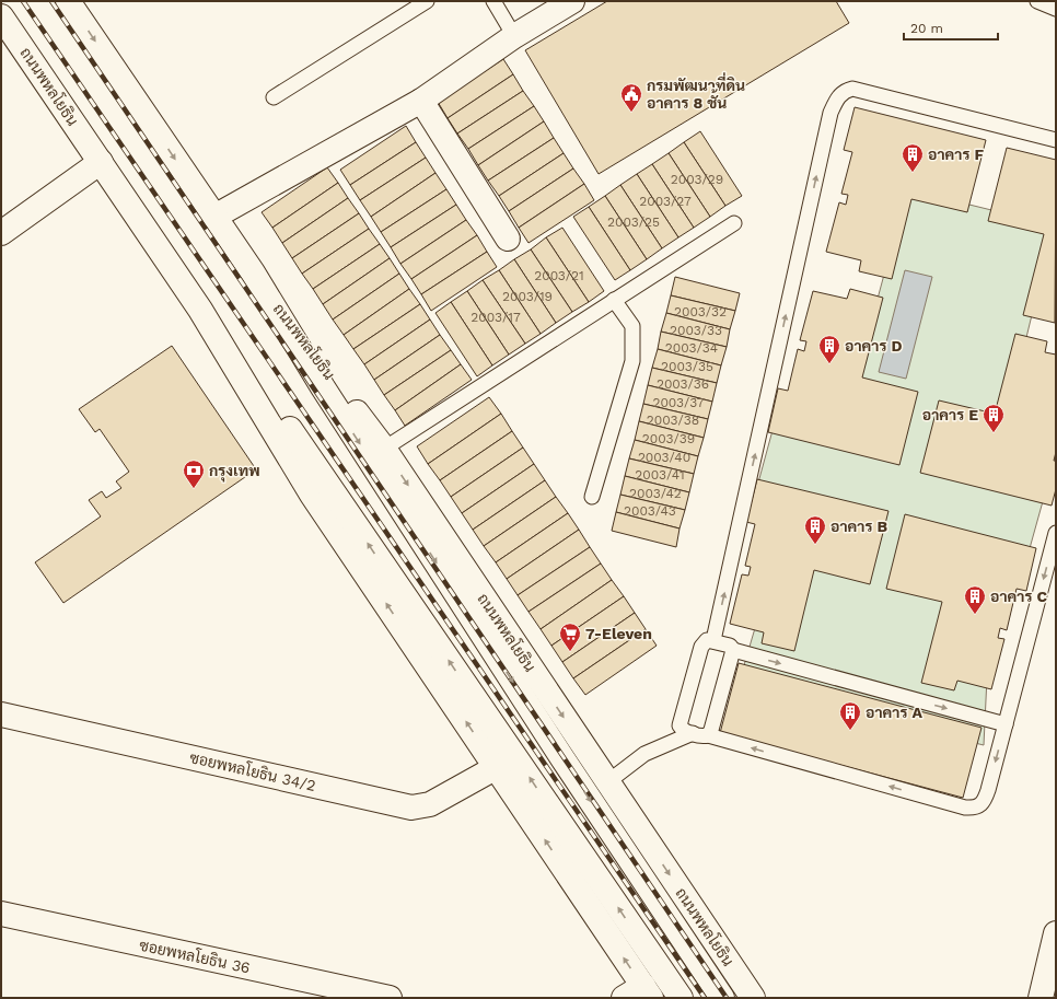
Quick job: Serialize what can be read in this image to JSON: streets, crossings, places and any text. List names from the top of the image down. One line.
{"streets":{"main road":["ถนนพหลโยธิน","ซอยพหลโยธิน 34/2","ซอยพหลโยธิน 36"]},"crossings":[["ถนนพหลโยธิน","ซอยพหลโยธิน 34/2"]],"places":{"public building":["กรมพัฒนาที่ดิน อาคาร 8 ชั้น"],"building":["อาคาร F","อาคาร D","อาคาร E","อาคาร B","อาคาร C","อาคาร A"],"bank":["กรุงเทพ"],"supermarket":["7-Eleven"]},"house_numbers":["2003/29","2003/27","2003/25","2003/21","2003/19","2003/32","2003/17","2003/33","2003/34","2003/35","2003/36","2003/37","2003/38","2003/39","2003/40","2003/41","2003/42","2003/43"],"scale_bar":"20 m"}
